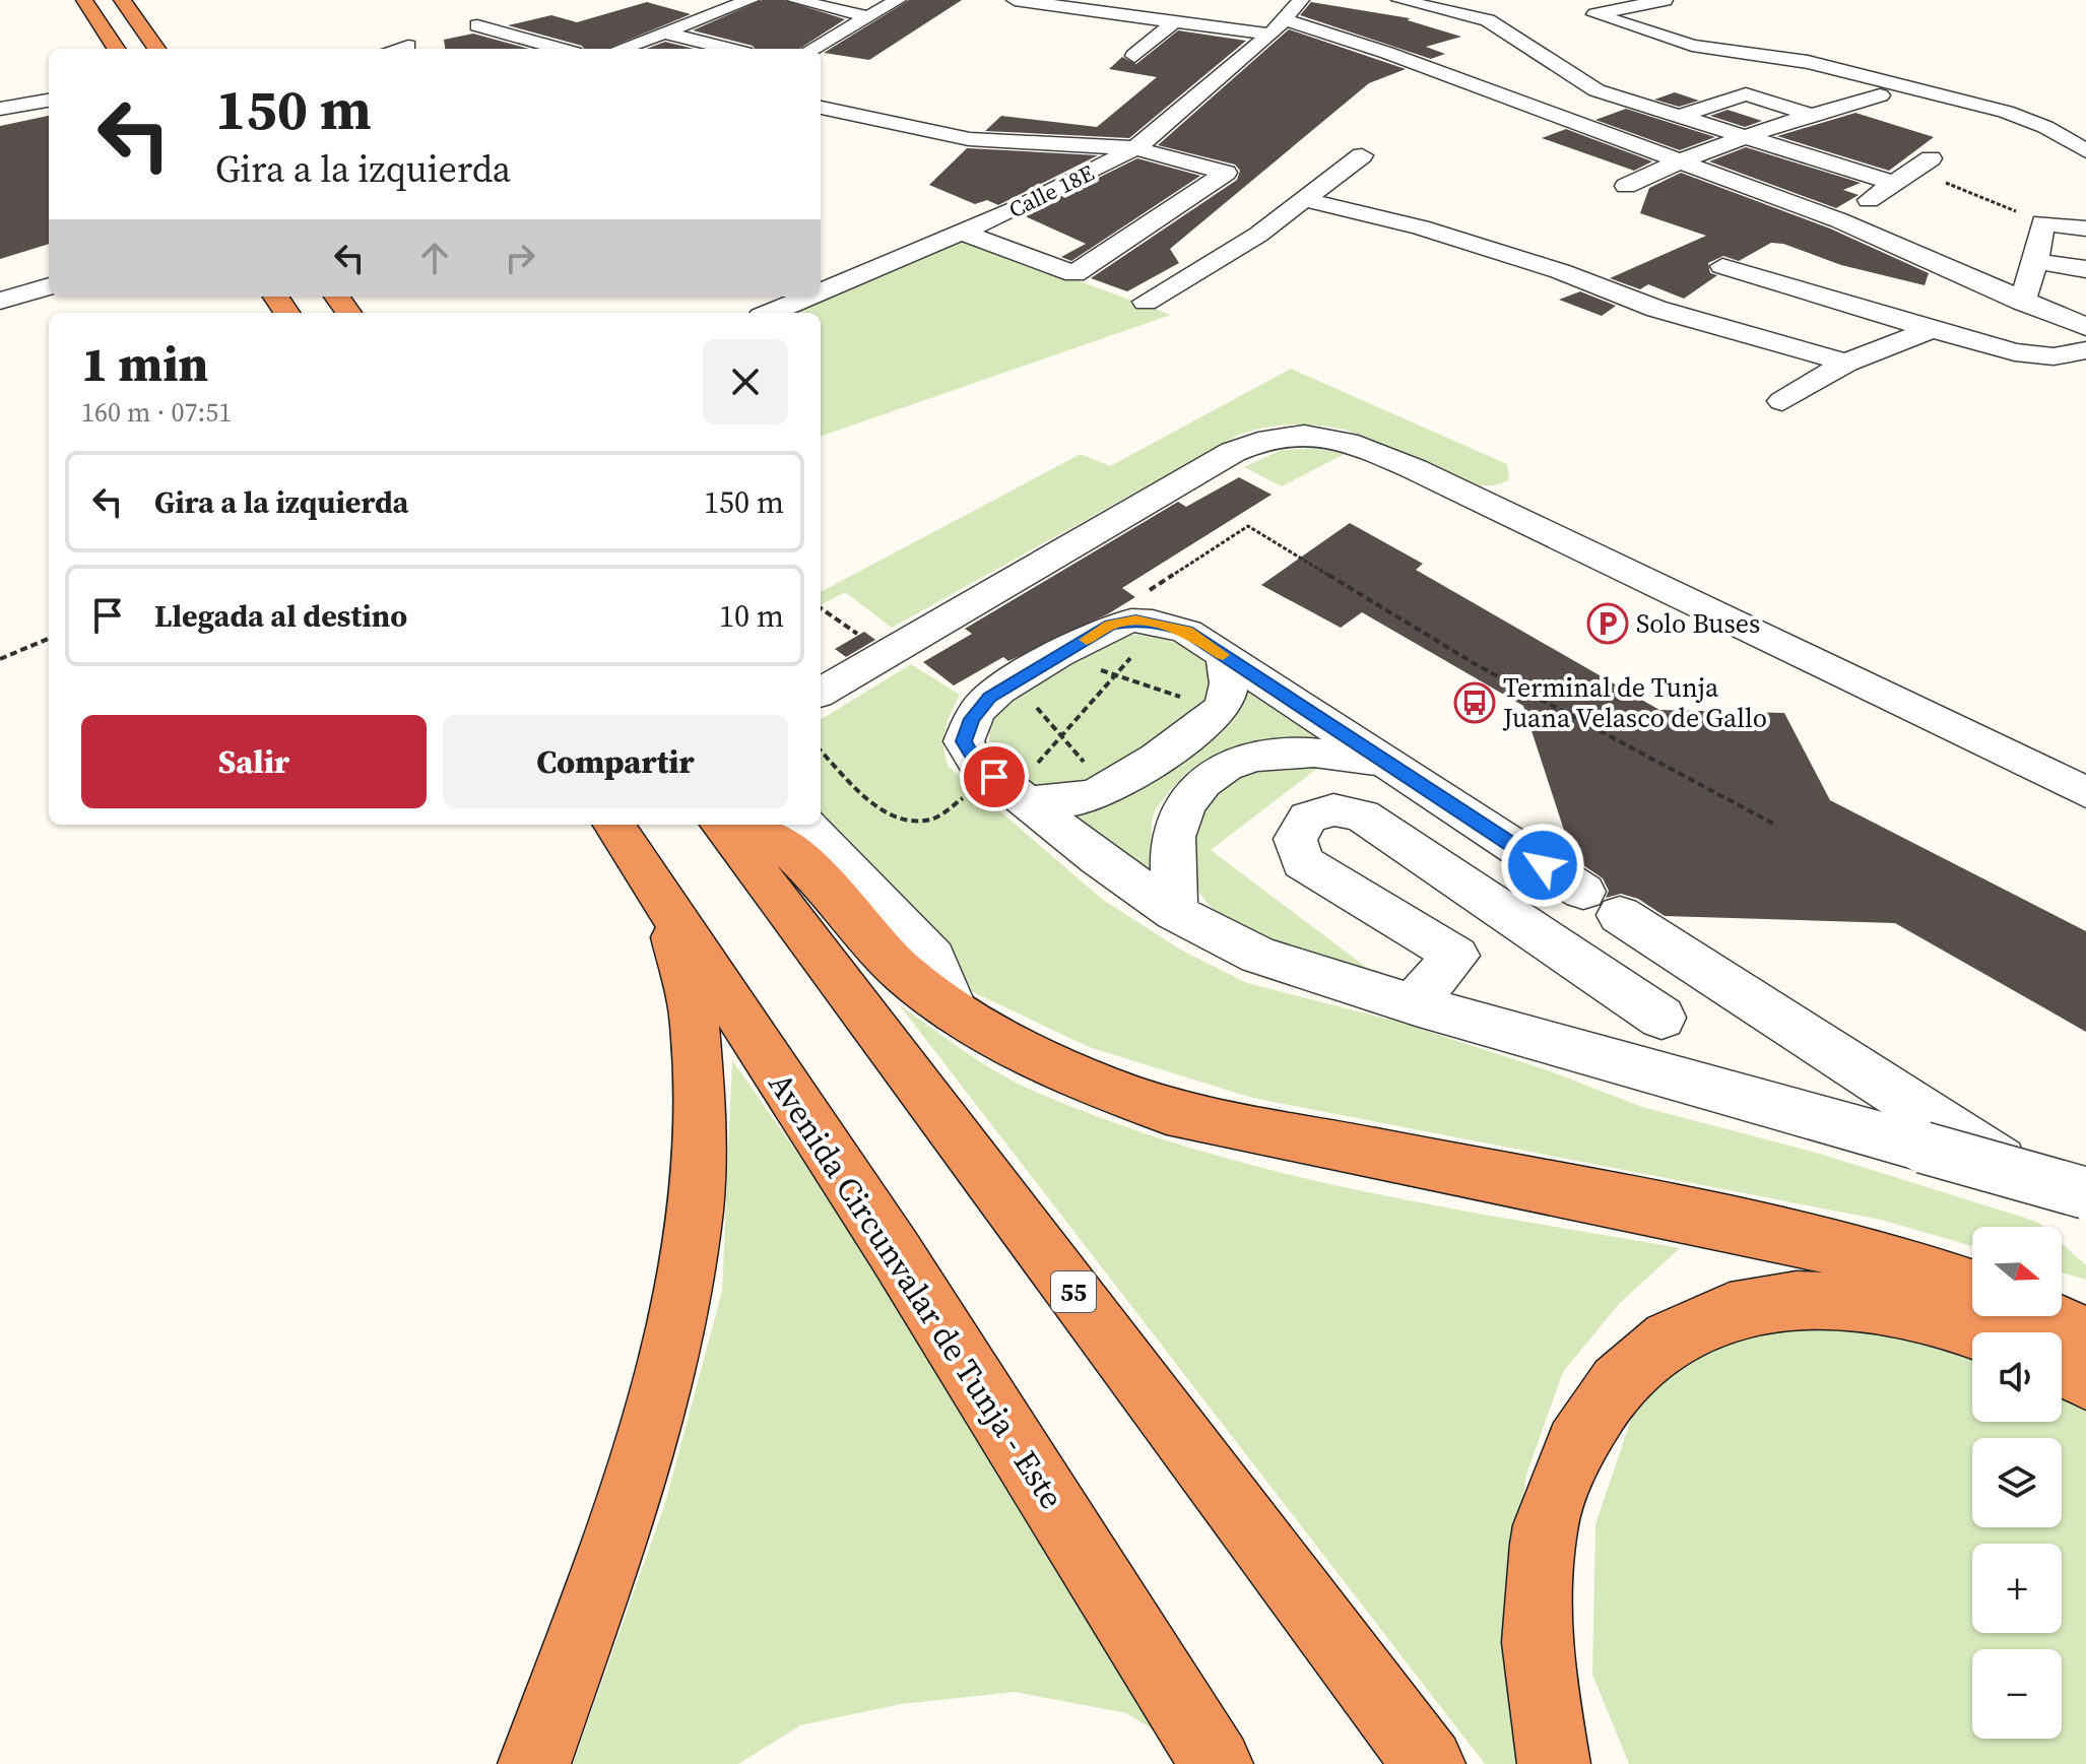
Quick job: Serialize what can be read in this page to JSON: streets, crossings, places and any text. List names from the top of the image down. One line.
{"streets":{"highway":["Avenida Circunvalar de Tunja - Este","55"],"street":["Calle 18E"]},"places":{"parking":["Solo Buses"],"bus stop":["Terminal de Tunja Juana Velasco de Gallo"]},"north":"right","page":{"turn":["150 m","Gira a la izquierda"],"heading":["1 min","160 m · 07:51"],"list":[{"name":"Gira a la izquierda","value":"150 m"},{"name":"Llegada al destino","value":"10 m"}],"buttons":["Salir","Compartir"],"map_buttons":["+","−"]}}
